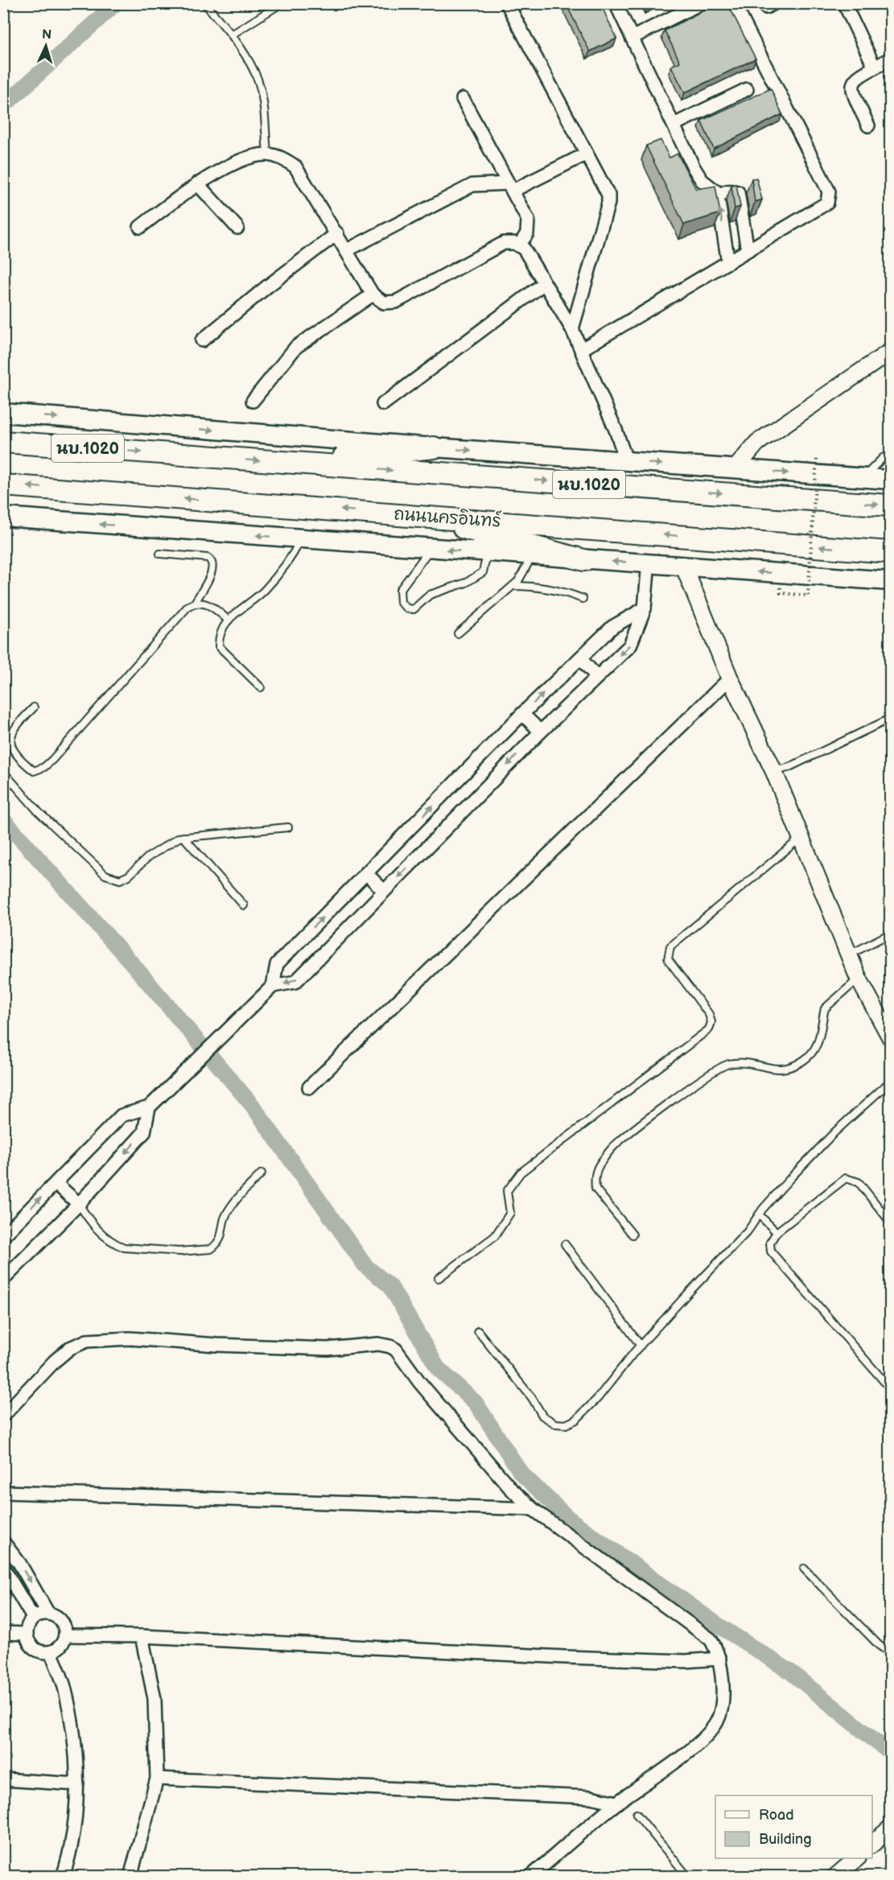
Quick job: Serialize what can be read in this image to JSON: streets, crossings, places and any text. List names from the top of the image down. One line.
{"streets":{"main road":["นบ.1020","ถนนนครอินทร์"]},"legend":["Road","Building"],"north":"top"}
